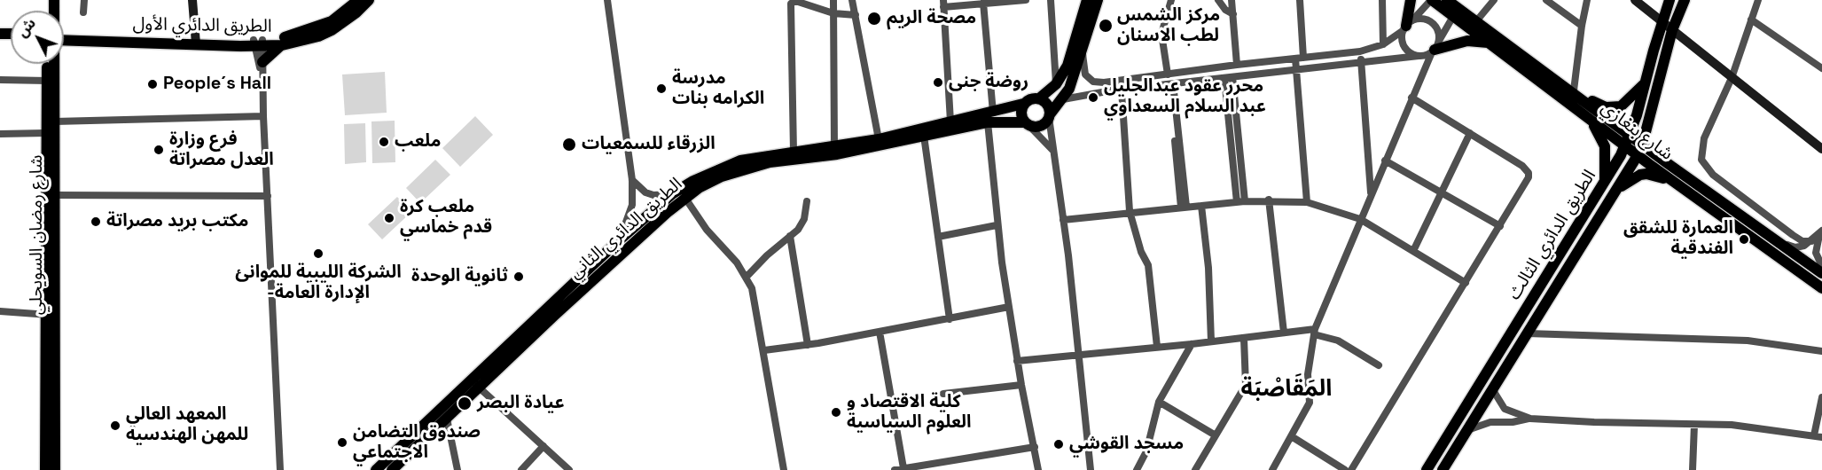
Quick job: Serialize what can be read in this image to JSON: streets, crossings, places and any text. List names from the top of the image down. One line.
{"streets":{"main road":["الطريق الدائري الأول","شارع بنغازي","الطريق الدائري الثاني","شارع رمضان السويحلي","الطريق الدائري الثالث"]},"crossings":[["شارع بنغازي","الطريق الدائري الثالث"]],"districts":["المَقَاصْبَة"],"places":["مصحة الريم","مركز الشمس لطب الاسنان","روضة جنى","People´s Hall","مدرسة الكرامه بنات","محرر عقود عبدالجليل عبد السلام السعداوي","ملعب","الزرقاء للسمعيات","فرع وزارة العدل مصراتة","ملعب كرة قدم خماسي","مكتب بريد مصراتة","العمارة للشقق الفندقية","الشركة الليبية للموانئ -الإدارة العامة","ثانوية الوحدة","عيادة البصر","كلية الاقتصاد و العلوم السياسية","المعهد العالي للمهن الهندسيه","صندوق التضامن الاجتماعي","مسجد القوشي"],"north":"top left"}
